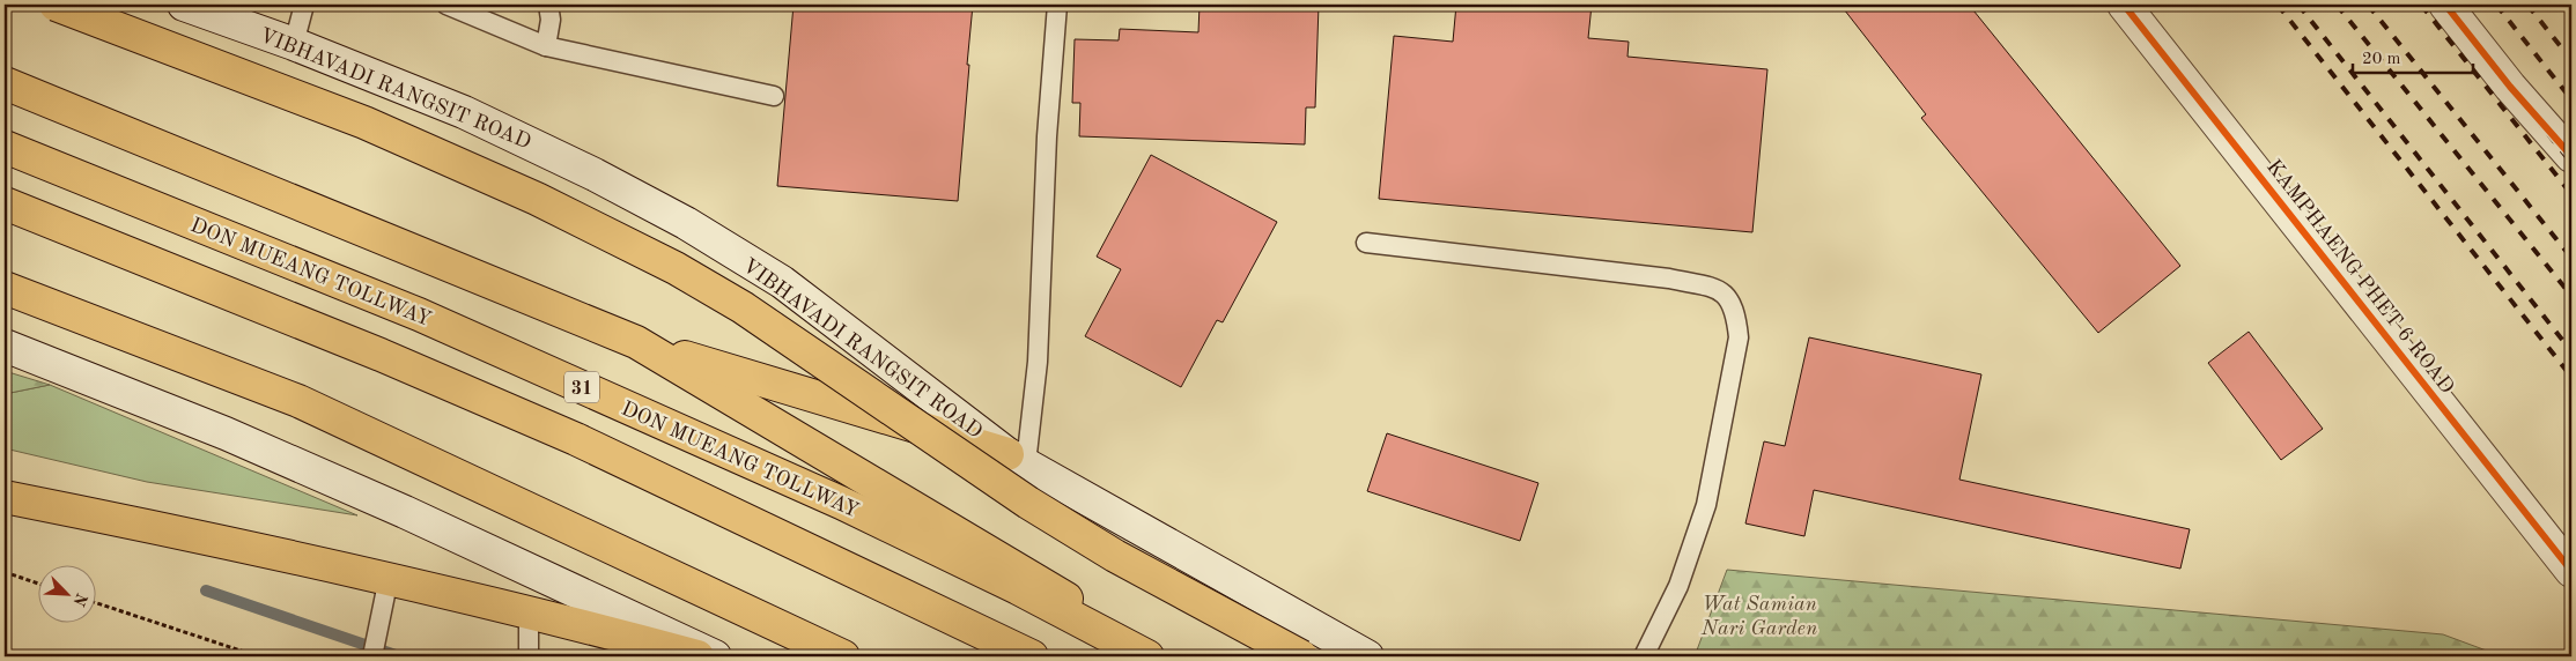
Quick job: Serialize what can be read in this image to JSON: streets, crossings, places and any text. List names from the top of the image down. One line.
{"streets":{"main road":["VIBHAVADI RANGSIT ROAD","DON MUEANG TOLLWAY","KAMPHAENG PHET 6 ROAD","31"]},"parks":["Wat Samian Nari Garden"],"scale_bar":"20 m","north":"bottom right"}
